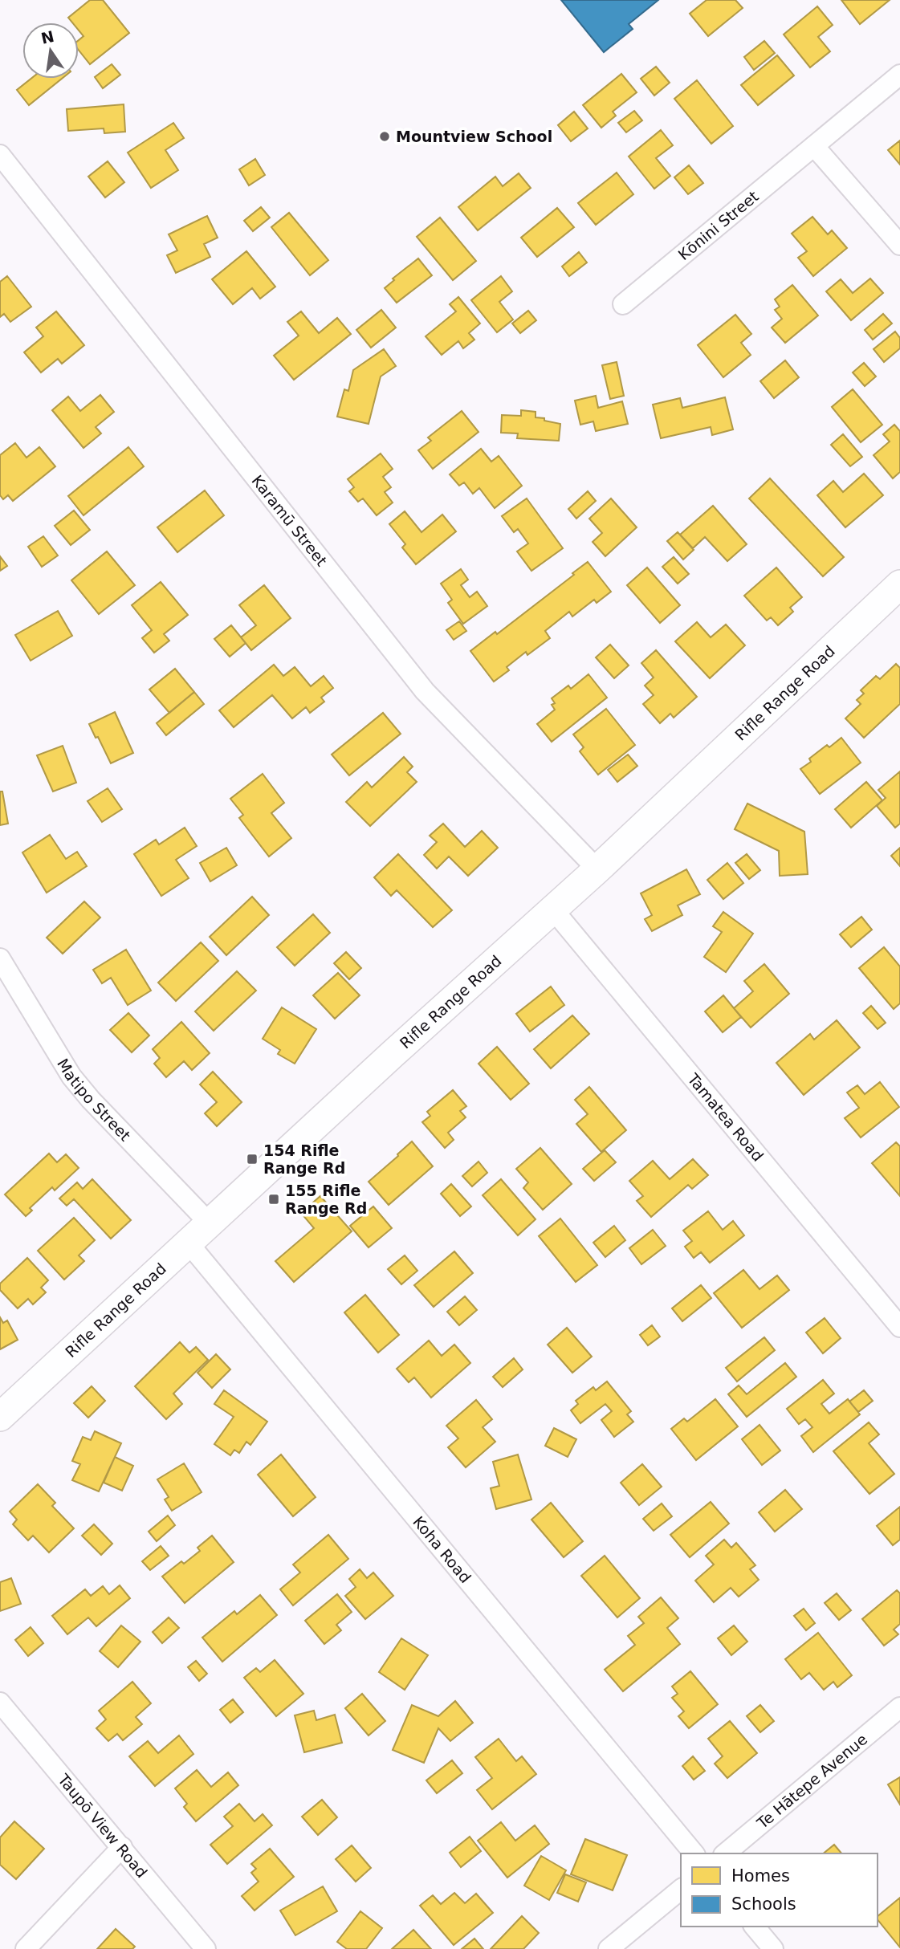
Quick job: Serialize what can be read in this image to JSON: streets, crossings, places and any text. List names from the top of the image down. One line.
{"streets":{"street":["Kōnini Street","Karamū Street","Rifle Range Road","Matipo Street","Tamatea Road","Koha Road","Te Hātepe Avenue","Taupō View Road"]},"crossings":[["Karamū Street","Rifle Range Road"],["Rifle Range Road","Matipo Street"],["Rifle Range Road","Tamatea Road"],["Rifle Range Road","Koha Road"]],"places":{"other":["Mountview School"],"transit":["154 Rifle Range Rd","155 Rifle Range Rd"]},"legend":["Homes","Schools"],"north":"top"}
